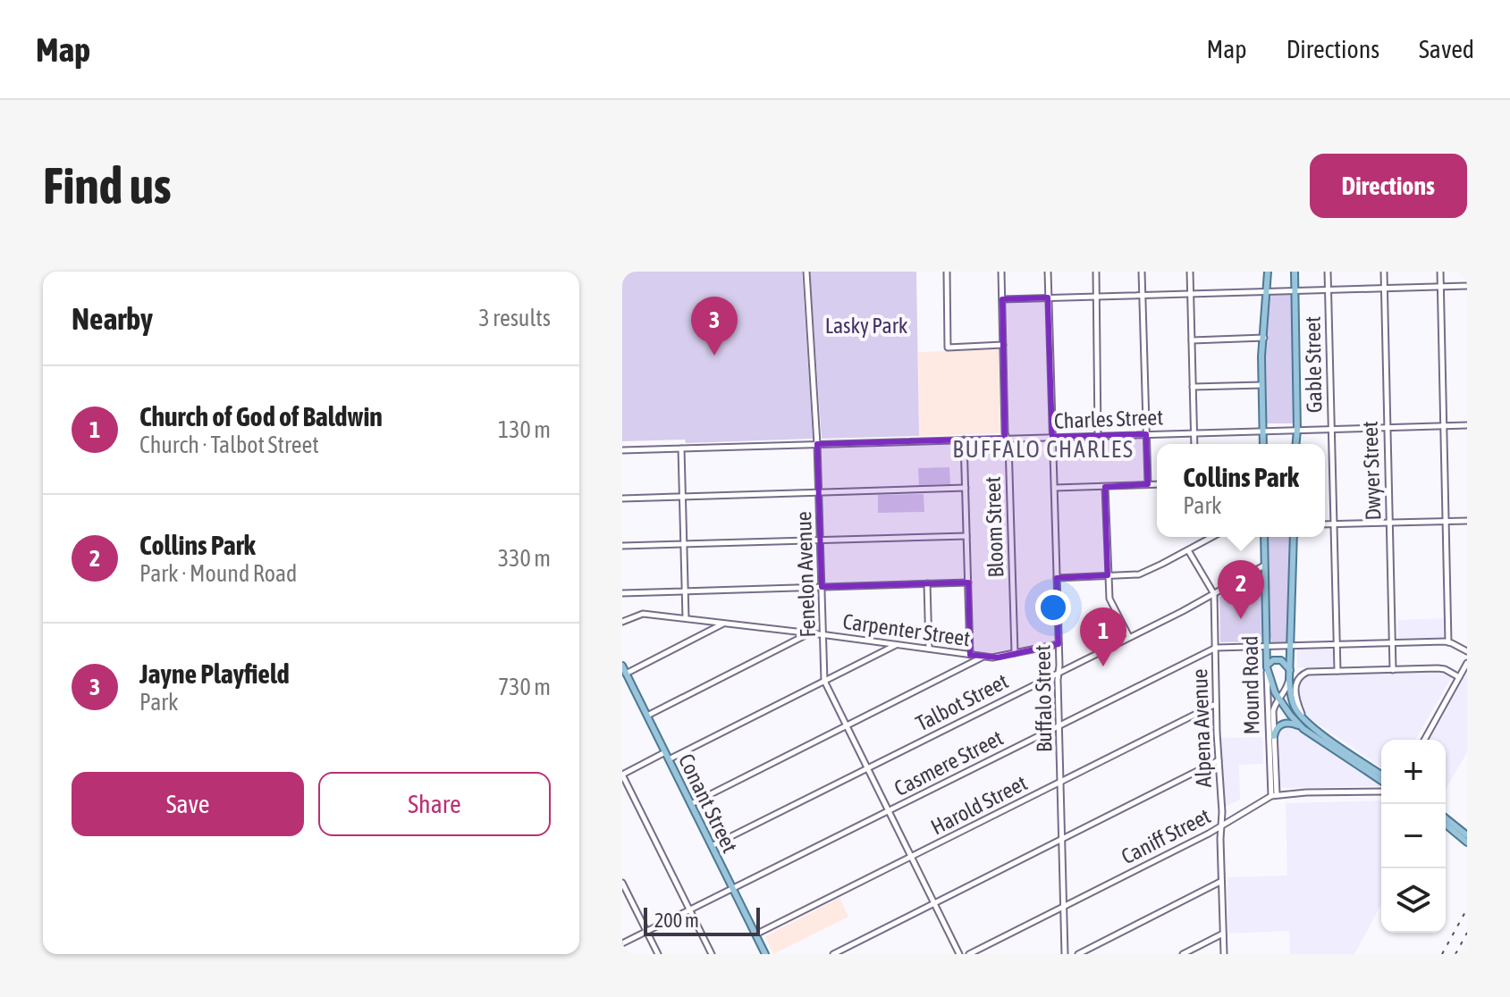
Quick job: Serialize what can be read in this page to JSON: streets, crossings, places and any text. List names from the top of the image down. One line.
{"streets":{"main road":["Mound Road","Conant Street"],"street":["Gable Street","Charles Street","Dwyer Street","Bloom Street","Fenelon Avenue","Carpenter Street","Buffalo Street","Talbot Street","Alpena Avenue","Casmere Street","Harold Street","Caniff Street"]},"crossings":[["Gable Street","Charles Street"],["Gable Street","Casmere Street"],["Charles Street","Dwyer Street"],["Charles Street","Bloom Street"],["Charles Street","Fenelon Avenue"],["Charles Street","Buffalo Street"],["Dwyer Street","Casmere Street"],["Bloom Street","Carpenter Street"],["Fenelon Avenue","Carpenter Street"],["Fenelon Avenue","Talbot Street"],["Fenelon Avenue","Casmere Street"],["Fenelon Avenue","Harold Street"],["Carpenter Street","Buffalo Street"],["Mound Road","Talbot Street"],["Mound Road","Casmere Street"],["Mound Road","Caniff Street"],["Buffalo Street","Talbot Street"],["Buffalo Street","Casmere Street"],["Buffalo Street","Harold Street"],["Buffalo Street","Caniff Street"],["Talbot Street","Alpena Avenue"],["Talbot Street","Conant Street"],["Alpena Avenue","Casmere Street"],["Alpena Avenue","Harold Street"],["Alpena Avenue","Caniff Street"],["Casmere Street","Conant Street"],["Conant Street","Harold Street"]],"districts":["BUFFALO CHARLES"],"parks":["Lasky Park"],"scale_bar":"200 m","page":{"header":"Map","nav":["Map","Directions","Saved"],"buttons":["Directions",["Save","Share"]],"title":"Find us","heading":["Nearby","3 results"],"pins":["3","2","1"],"list":[{"mark":"1","name":"Church of God of Baldwin","note":"Church · Talbot Street","value":"130 m"},{"mark":"2","name":"Collins Park","note":"Park · Mound Road","value":"330 m"},{"mark":"3","name":"Jayne Playfield","note":"Park","value":"730 m"}],"popup":["Collins Park","Park"],"map_buttons":["+","−"],"scale":"200 m"}}
